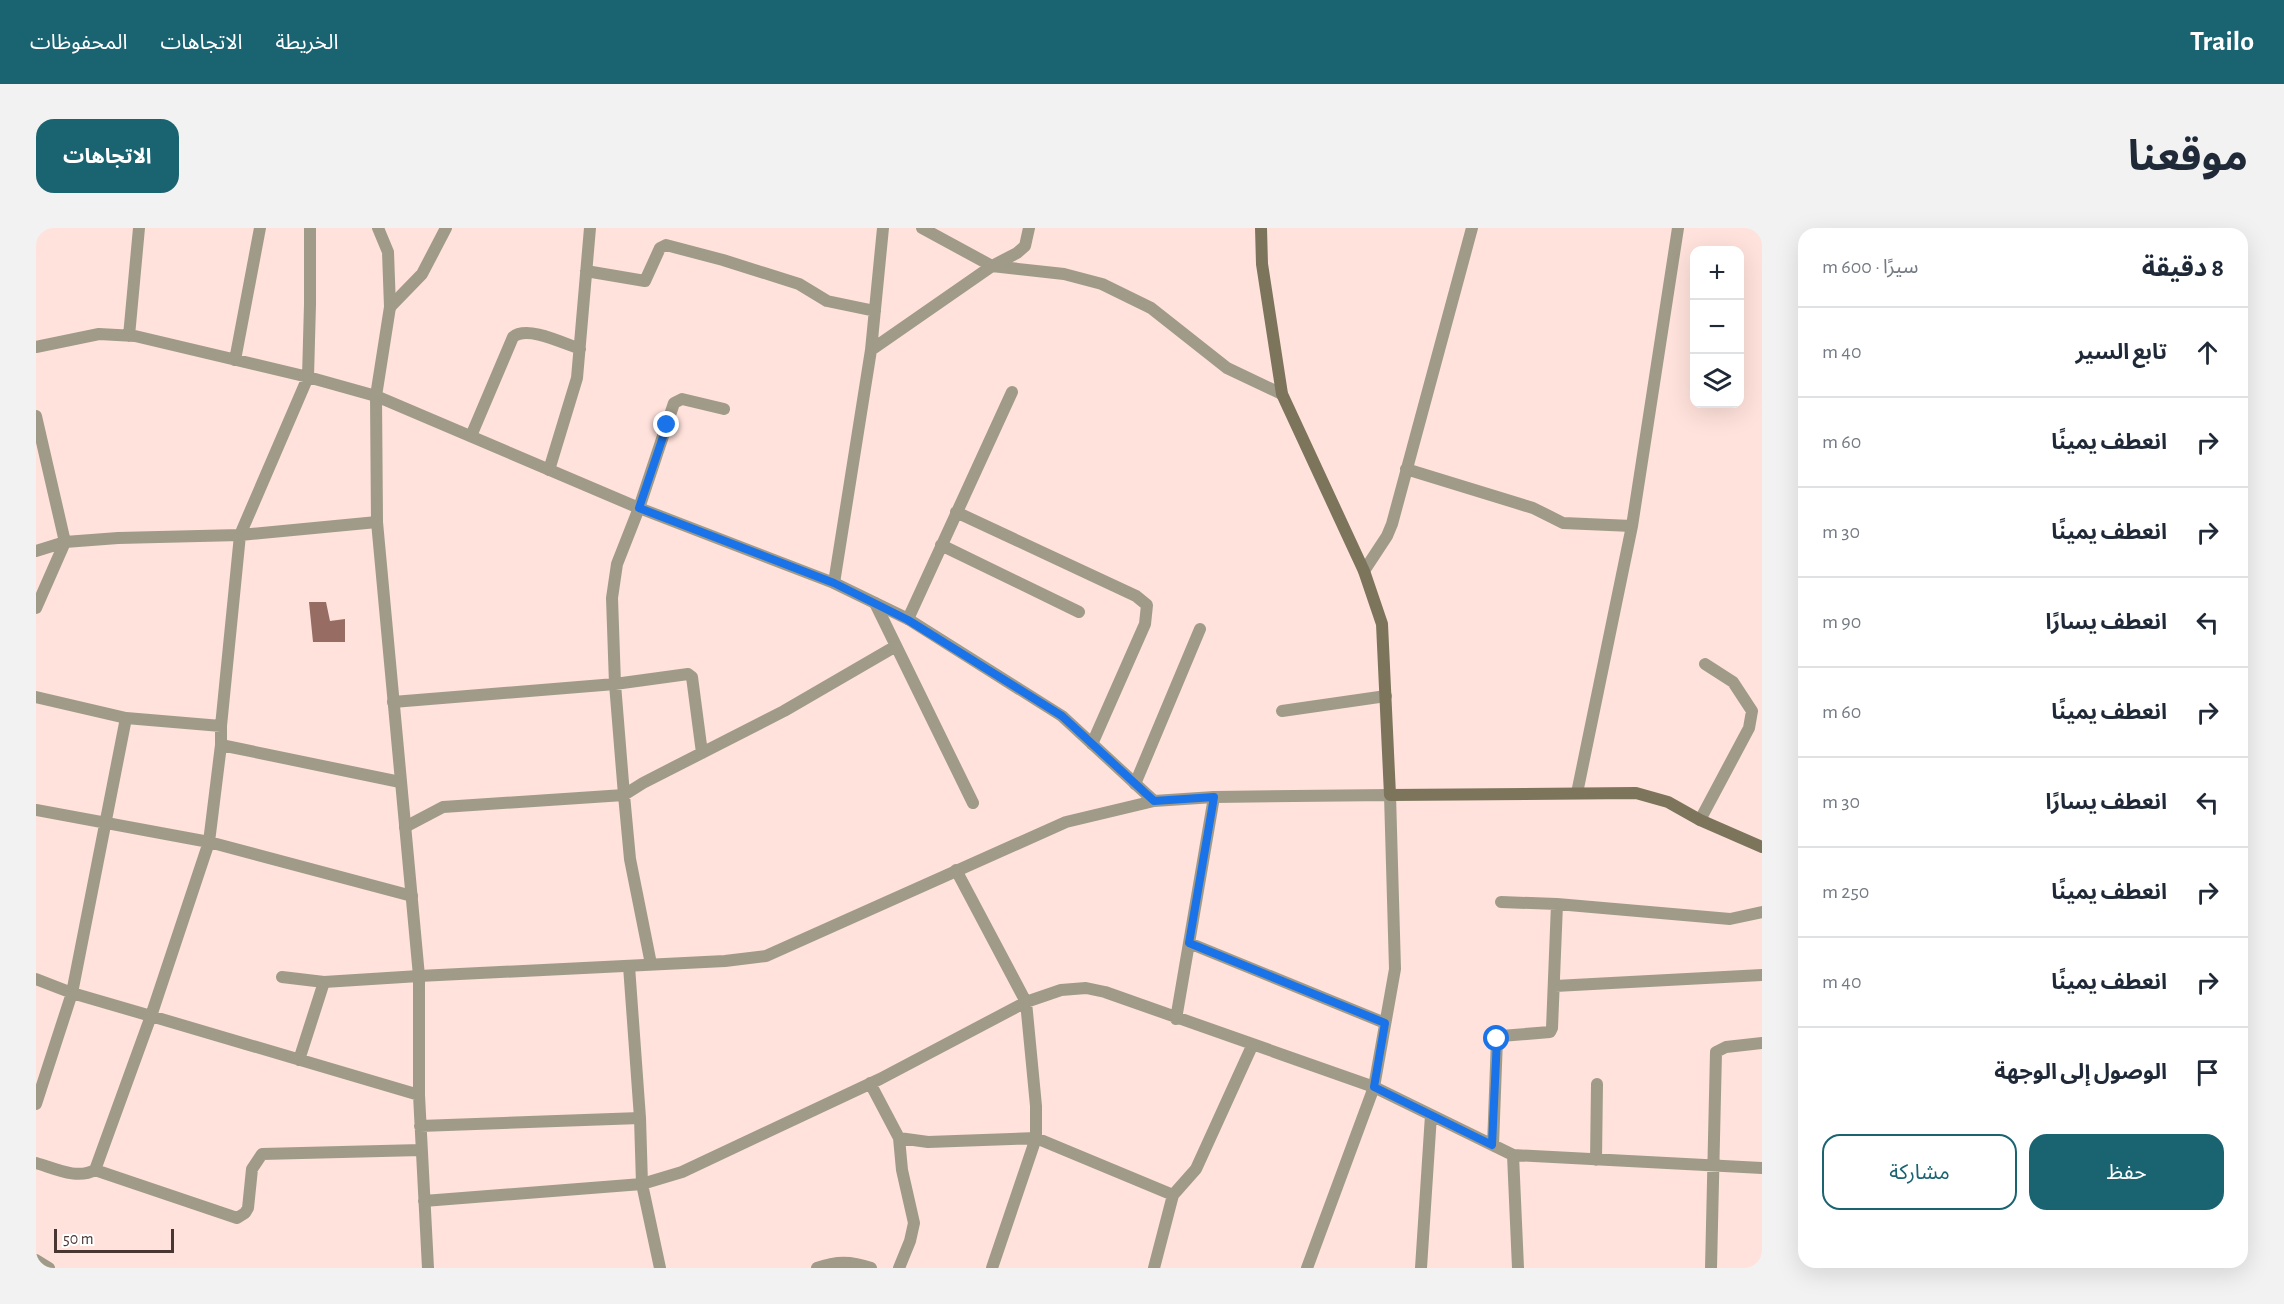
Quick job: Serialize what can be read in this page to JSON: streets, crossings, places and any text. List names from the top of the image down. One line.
{"scale_bar":"50 m","page":{"header":"Trailo","nav":["الخريطة","الاتجاهات","المحفوظات"],"title":"موقعنا","buttons":["الاتجاهات",["حفظ","مشاركة"]],"heading":["8 دقيقة","سيرًا · 600 m"],"map_buttons":["+","−"],"list":[["تابع السير","40 m"],["انعطف يمينًا","60 m"],["انعطف يمينًا","30 m"],["انعطف يسارًا","90 m"],["انعطف يمينًا","60 m"],["انعطف يسارًا","30 m"],["انعطف يمينًا","250 m"],["انعطف يمينًا","40 m"],"الوصول إلى الوجهة"],"scale":"50 m"}}
